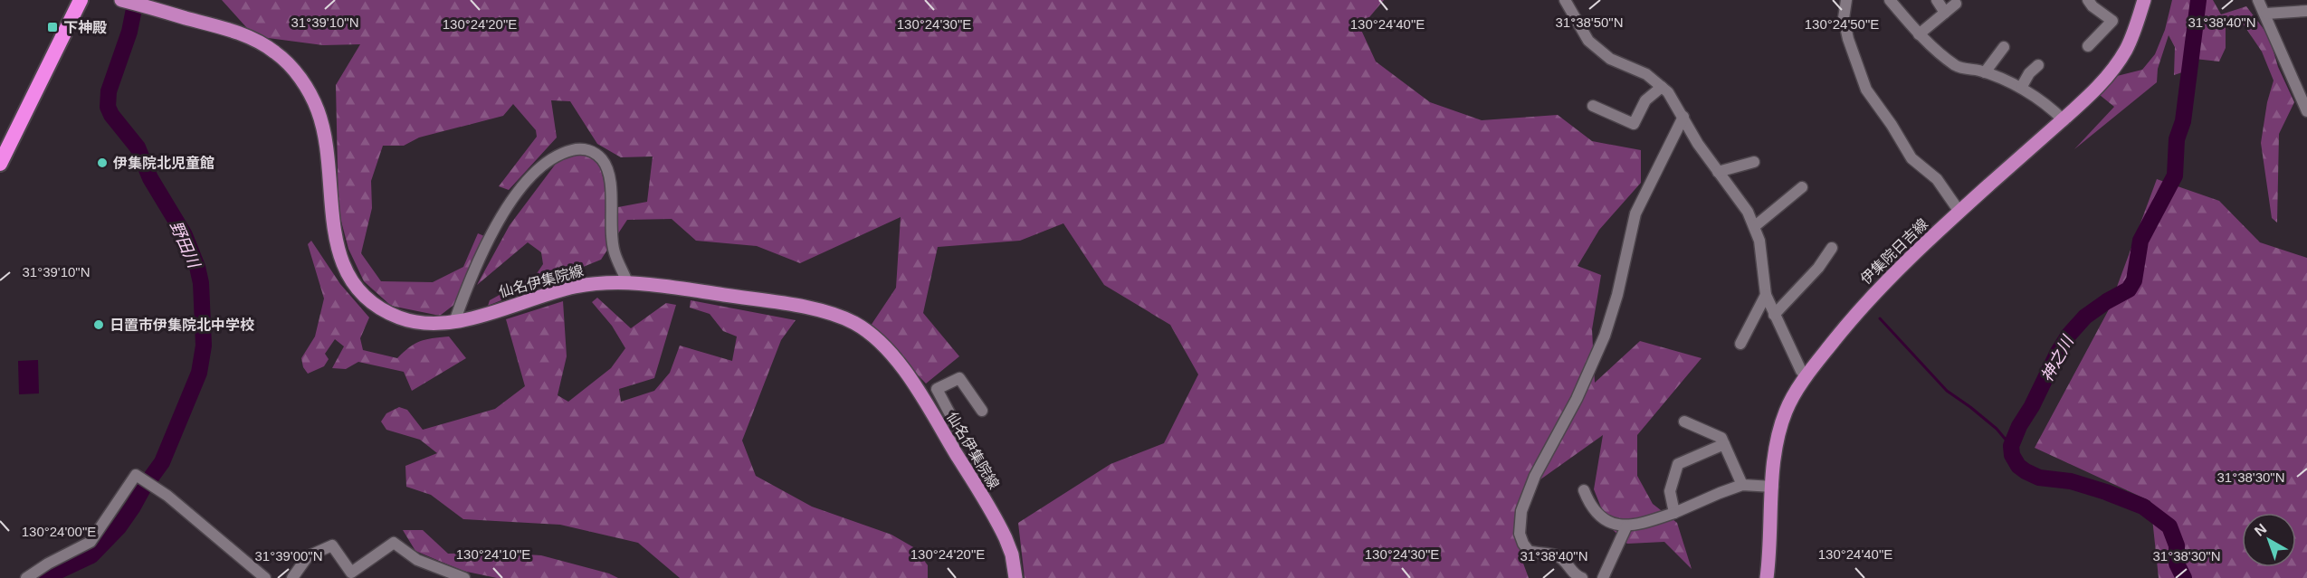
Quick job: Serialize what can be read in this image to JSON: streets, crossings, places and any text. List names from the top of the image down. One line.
{"streets":{"main road":["伊集院日吉線","仙名伊集院線"]},"water":["野田川","神之川"],"places":{"transit":["下神殿"],"other":["伊集院北児童館","日置市伊集院北中学校"]},"north":"top left","coordinates":["31°39'10\"N","31°38'50\"N","31°38'40\"N","130°24'20\"E","130°24'40\"E","130°24'50\"E","130°24'30\"E","31°38'30\"N","130°24'00\"E","130°24'10\"E","31°39'00\"N"]}
